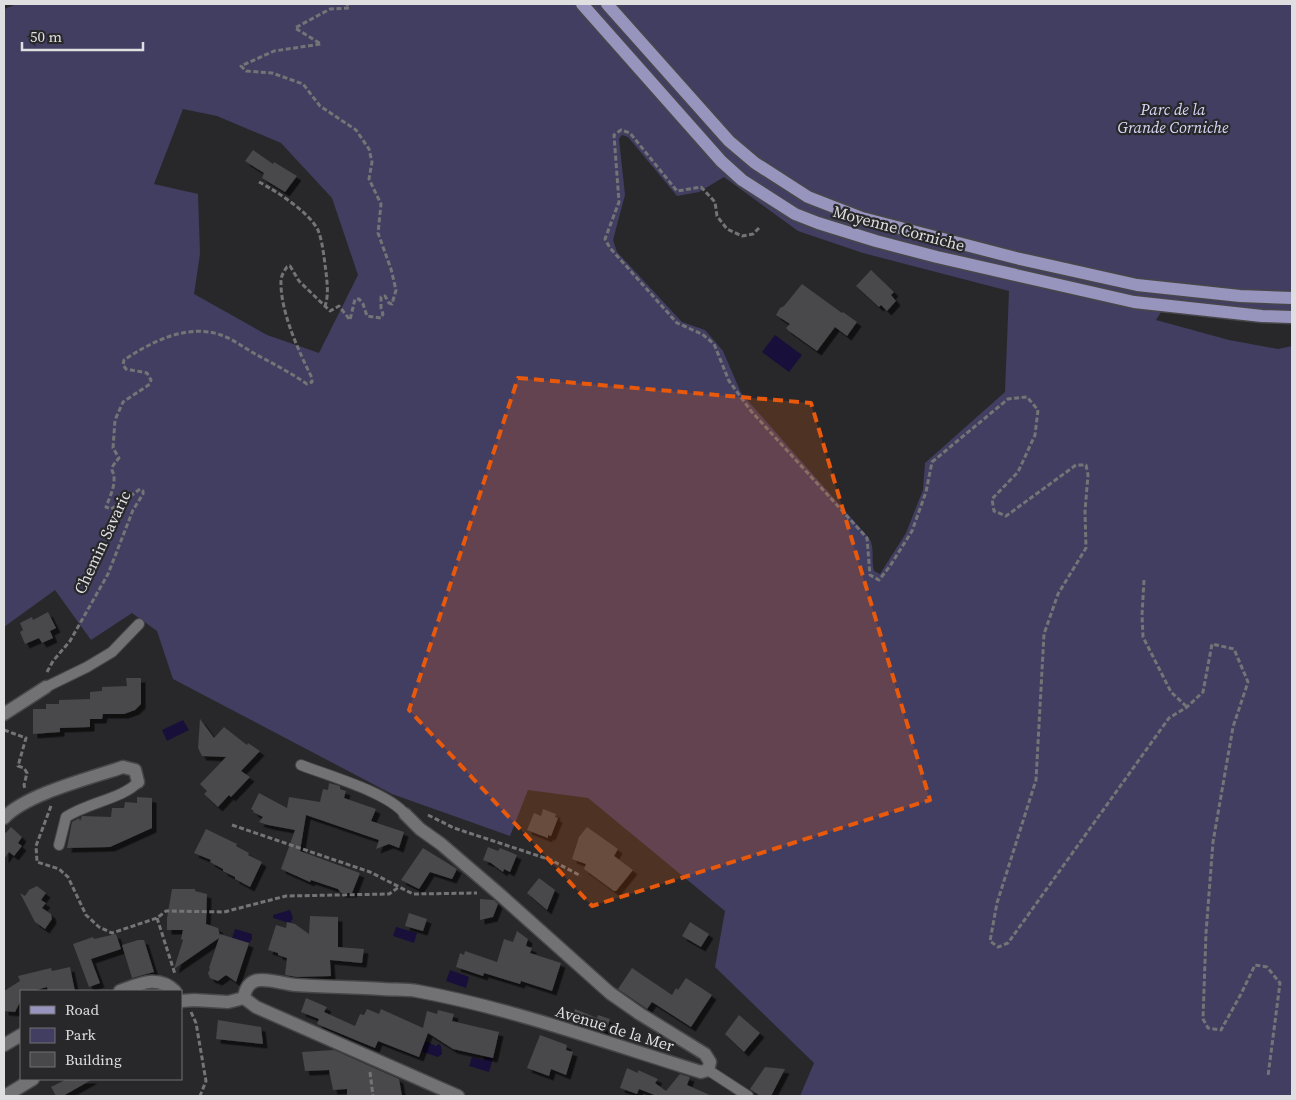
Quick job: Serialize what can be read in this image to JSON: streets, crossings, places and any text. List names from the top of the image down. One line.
{"streets":{"main road":["Moyenne Corniche"],"street":["Avenue de la Mer"],"path":["Chemin Savaric"]},"parks":["Parc de la Grande Corniche"],"legend":["Road","Park","Building"],"scale_bar":"50 m"}
